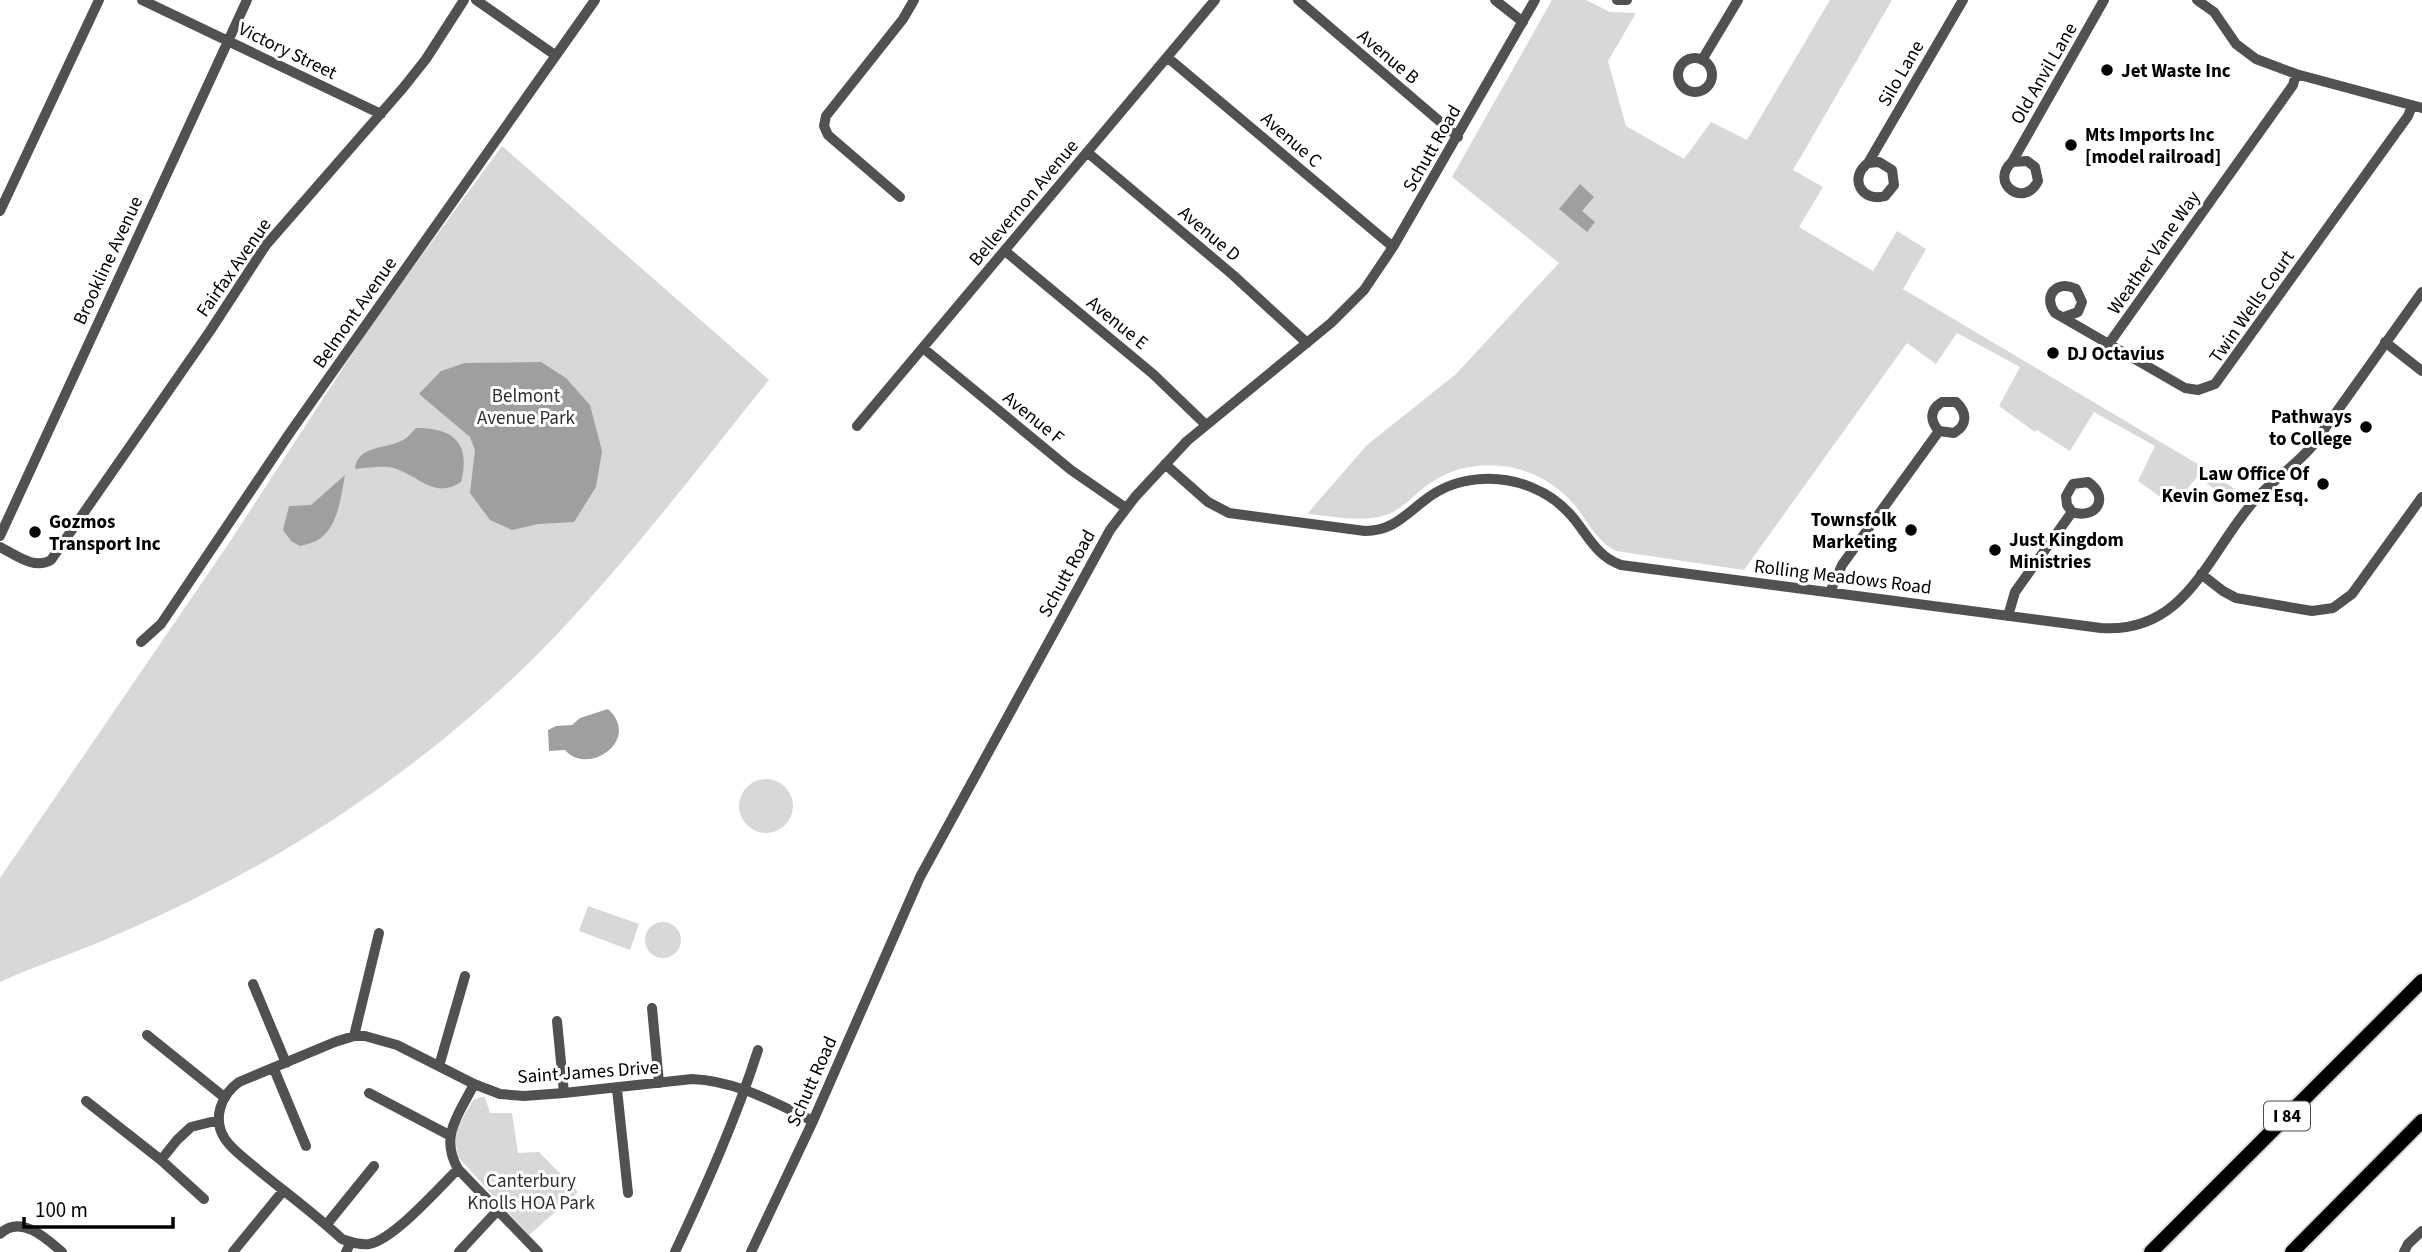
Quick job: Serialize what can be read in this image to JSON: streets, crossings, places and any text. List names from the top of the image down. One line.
{"streets":{"highway":["I 84"],"street":["Victory Street","Avenue B","Silo Lane","Old Anvil Lane","Avenue C","Schutt Road","Bellevernon Avenue","Avenue D","Weather Vane Way","Brookline Avenue","Fairfax Avenue","Twin Wells Court","Belmont Avenue","Avenue E","Avenue F","Rolling Meadows Road","Saint James Drive"]},"crossings":[["Victory Street","Brookline Avenue"],["Victory Street","Fairfax Avenue"],["Avenue B","Schutt Road"],["Avenue C","Schutt Road"],["Avenue C","Bellevernon Avenue"],["Schutt Road","Avenue D"],["Schutt Road","Avenue E"],["Schutt Road","Avenue F"],["Schutt Road","Rolling Meadows Road"],["Schutt Road","Saint James Drive"],["Bellevernon Avenue","Avenue D"],["Bellevernon Avenue","Avenue E"],["Bellevernon Avenue","Avenue F"],["Weather Vane Way","Twin Wells Court"]],"parks":["Belmont Avenue Park","Canterbury Knolls HOA Park"],"places":["Jet Waste Inc","Mts Imports Inc [model railroad]","DJ Octavius","Pathways to College","Law Office Of Kevin Gomez Esq.","Townsfolk Marketing","Gozmos Transport Inc","Just Kingdom Ministries"],"scale_bar":"100 m"}
